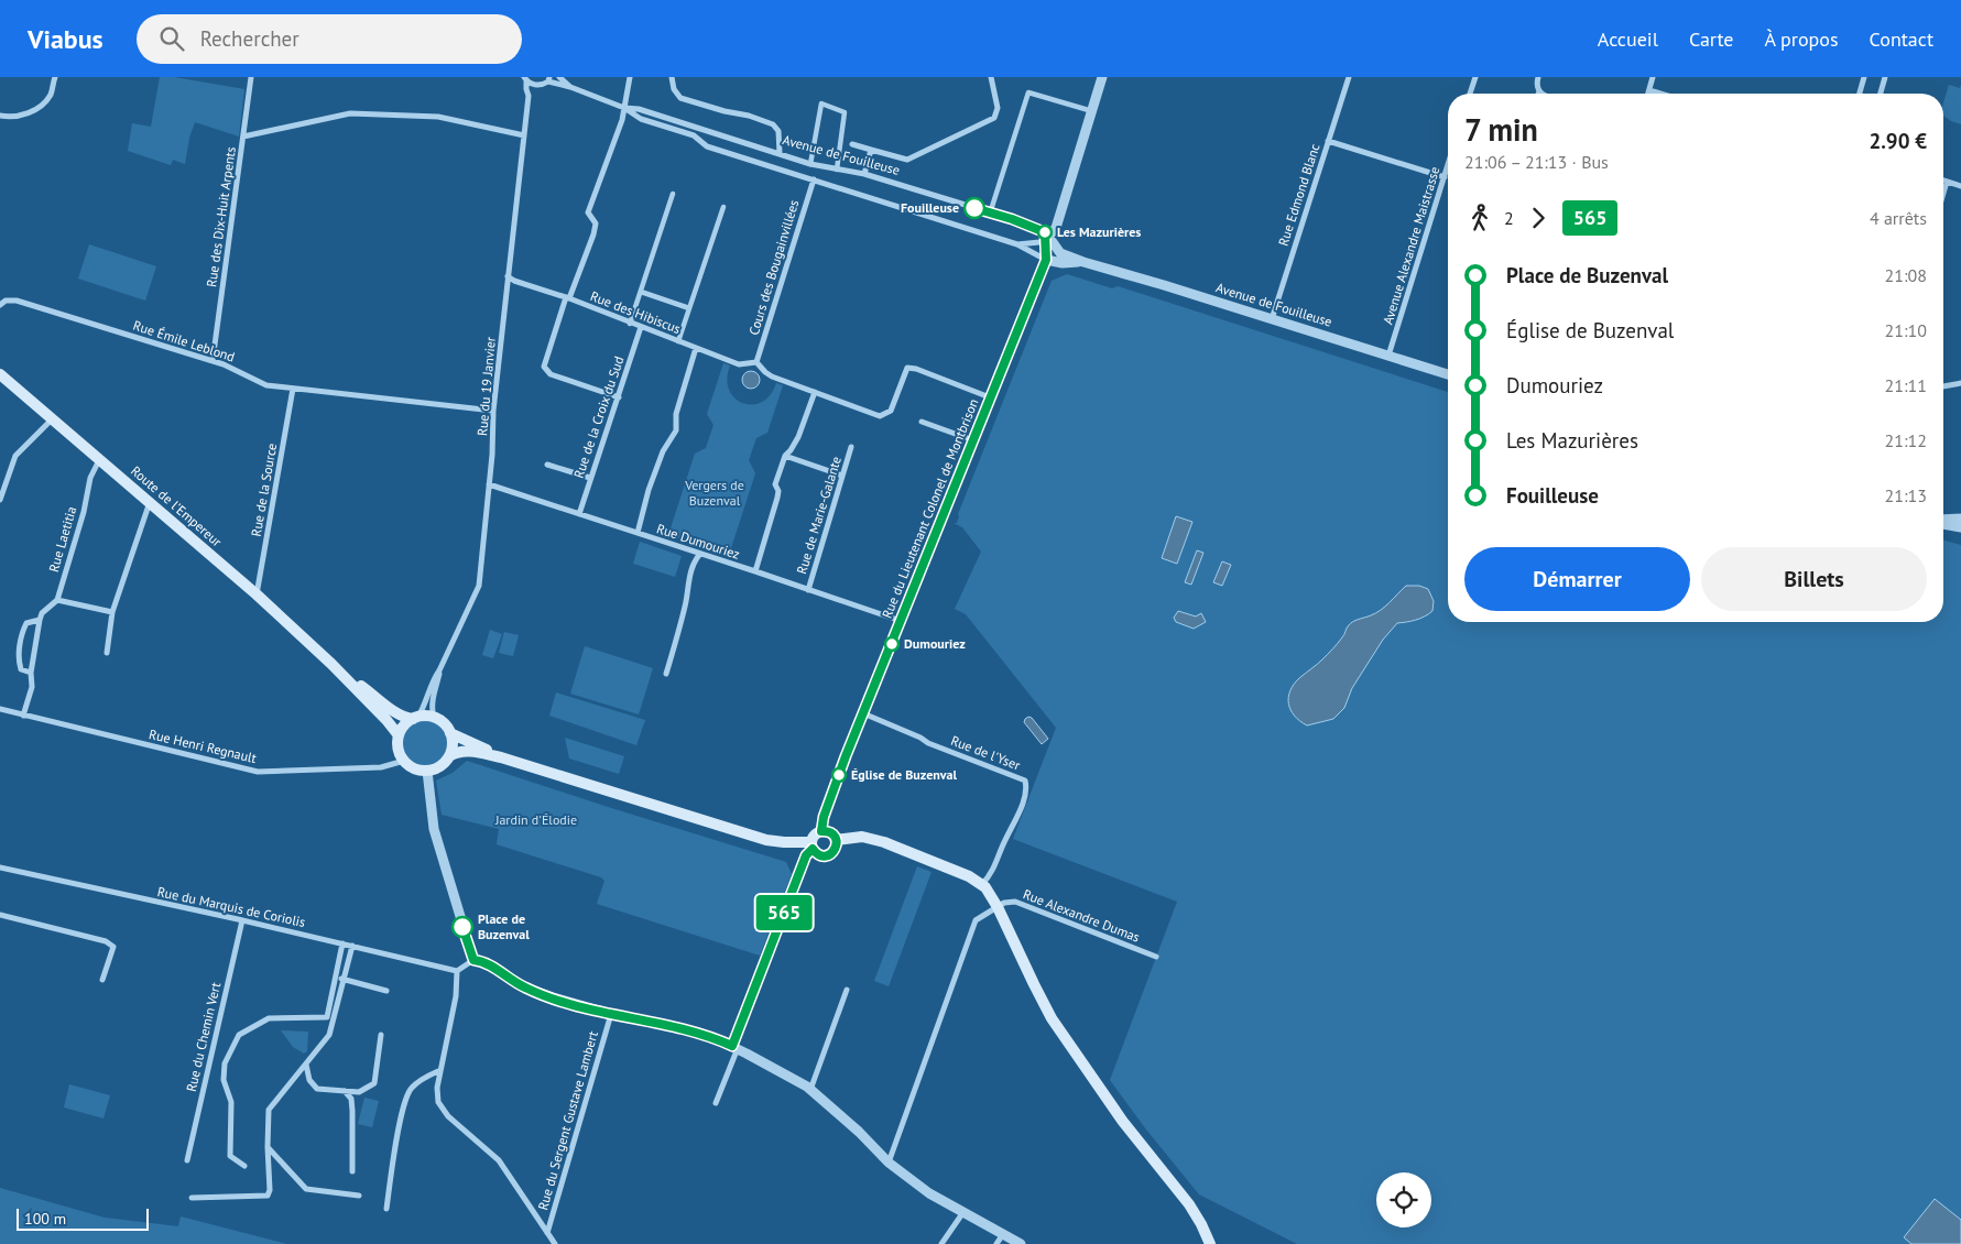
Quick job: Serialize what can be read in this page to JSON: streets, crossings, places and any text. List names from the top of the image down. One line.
{"streets":{"main road":["Route de l'Empereur"],"street":["Avenue de Fouilleuse","Rue Edmond Blanc","Rue des Dix-Huit Arpents","Avenue Alexandre Maistrasse","Cours des Bougainvillées","Rue des Hibiscus","Rue Émile Leblond","Rue du 19 Janvier","Rue de la Croix du Sud","Rue de la Source","Rue du Lieutenant Colonel de Montbrison","Rue de Marie-Galante","Rue Laetitia","Rue Dumouriez","Rue Henri Regnault","Rue de l'Yser","Rue du Marquis de Coriolis","Rue Alexandre Dumas","Rue du Chemin Vert","Rue du Sergent Gustave Lambert"]},"crossings":[["Avenue de Fouilleuse","Rue Edmond Blanc"],["Avenue de Fouilleuse","Avenue Alexandre Maistrasse"],["Avenue de Fouilleuse","Cours des Bougainvillées"],["Avenue de Fouilleuse","Rue du Lieutenant Colonel de Montbrison"],["Rue des Dix-Huit Arpents","Rue Émile Leblond"],["Cours des Bougainvillées","Rue des Hibiscus"],["Rue des Hibiscus","Rue du 19 Janvier"],["Rue des Hibiscus","Rue de la Croix du Sud"],["Rue Émile Leblond","Rue du 19 Janvier"],["Rue Émile Leblond","Rue de la Source"],["Rue du 19 Janvier","Route de l'Empereur"],["Rue du 19 Janvier","Rue Dumouriez"],["Rue du 19 Janvier","Rue Henri Regnault"],["Rue de la Croix du Sud","Rue Dumouriez"],["Rue de la Source","Route de l'Empereur"],["Route de l'Empereur","Rue Laetitia"],["Route de l'Empereur","Rue Henri Regnault"],["Rue du Lieutenant Colonel de Montbrison","Rue Dumouriez"],["Rue du Lieutenant Colonel de Montbrison","Rue de l'Yser"],["Rue de Marie-Galante","Rue Dumouriez"],["Rue du Marquis de Coriolis","Rue du Chemin Vert"]],"parks":["Vergers de Buzenval","Jardin d'Élodie"],"places":["Fouilleuse","Les Mazurières","Dumouriez","Église de Buzenval","Place de Buzenval"],"lines":["bus line 565"],"scale_bar":"100 m","page":{"header":"Viabus","search":"Rechercher","nav":["Accueil","Carte","À propos","Contact"],"on_map":"565","heading":["7 min","21:06 – 21:13 · Bus","2.90 €"],"legs":["2","565","4 arrêts"],"list":[{"name":"Place de Buzenval","value":"21:08"},{"name":"Église de Buzenval","value":"21:10"},{"name":"Dumouriez","value":"21:11"},{"name":"Les Mazurières","value":"21:12"},{"name":"Fouilleuse","value":"21:13"}],"buttons":["Démarrer","Billets"],"scale":"100 m"}}
